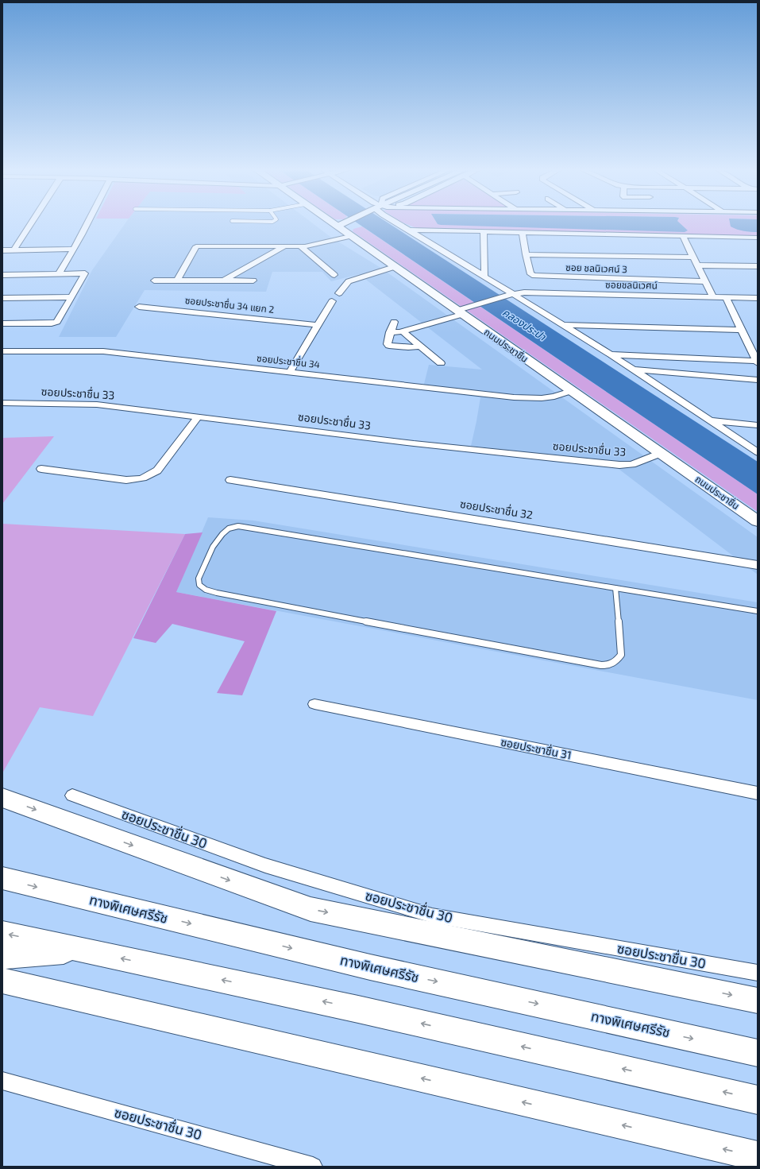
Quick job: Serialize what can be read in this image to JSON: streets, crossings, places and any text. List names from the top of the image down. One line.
{"streets":{"highway":["ทางพิเศษศรีรัช"],"main road":["ถนนประชาชื่น"],"street":["ซอย ชลนิเวศน์ 3","ซอยชลนิเวศน์","ซอยประชาชื่น 34 แยก 2","ซอยประชาชื่น 34","ซอยประชาชื่น 33","ซอยประชาชื่น 32","ซอยประชาชื่น 31","ซอยประชาชื่น 30"]},"crossings":[["ซอยชลนิเวศน์","ถนนประชาชื่น"],["ถนนประชาชื่น","ซอยประชาชื่น 34"],["ถนนประชาชื่น","ซอยประชาชื่น 33"]],"water":["คลองประปา"]}
